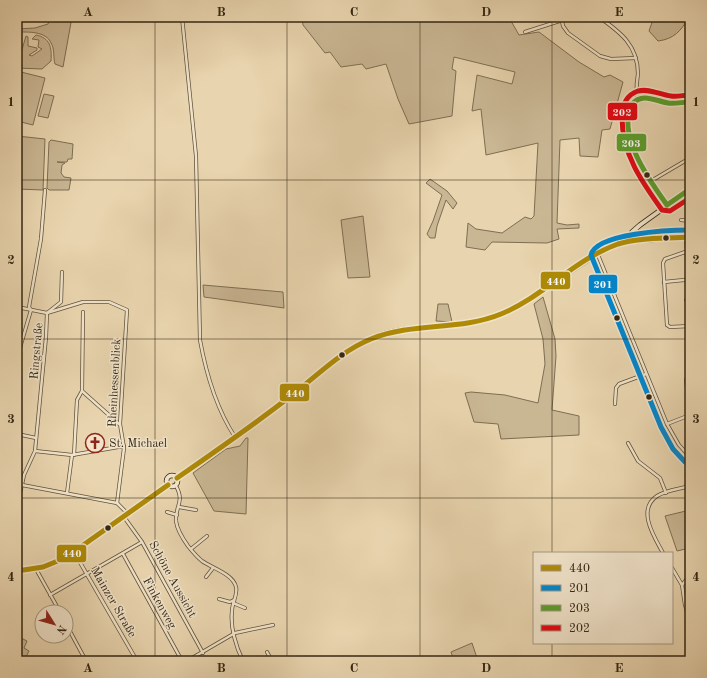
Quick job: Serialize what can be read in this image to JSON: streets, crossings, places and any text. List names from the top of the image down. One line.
{"streets":{"street":["Ringstraße","Rheinhessenblick","Schöne Aussicht","Mainzer Straße","Finkenweg"]},"crossings":[["Ringstraße","Rheinhessenblick"]],"places":{"church":["St. Michael"]},"lines":["transit line 202","transit line 203","transit line 201","transit line 440"],"legend":["440","201","203","202"],"north":"bottom right","grid":{"columns":["A","B","C","D","E"],"rows":["1","2","3","4"]}}
